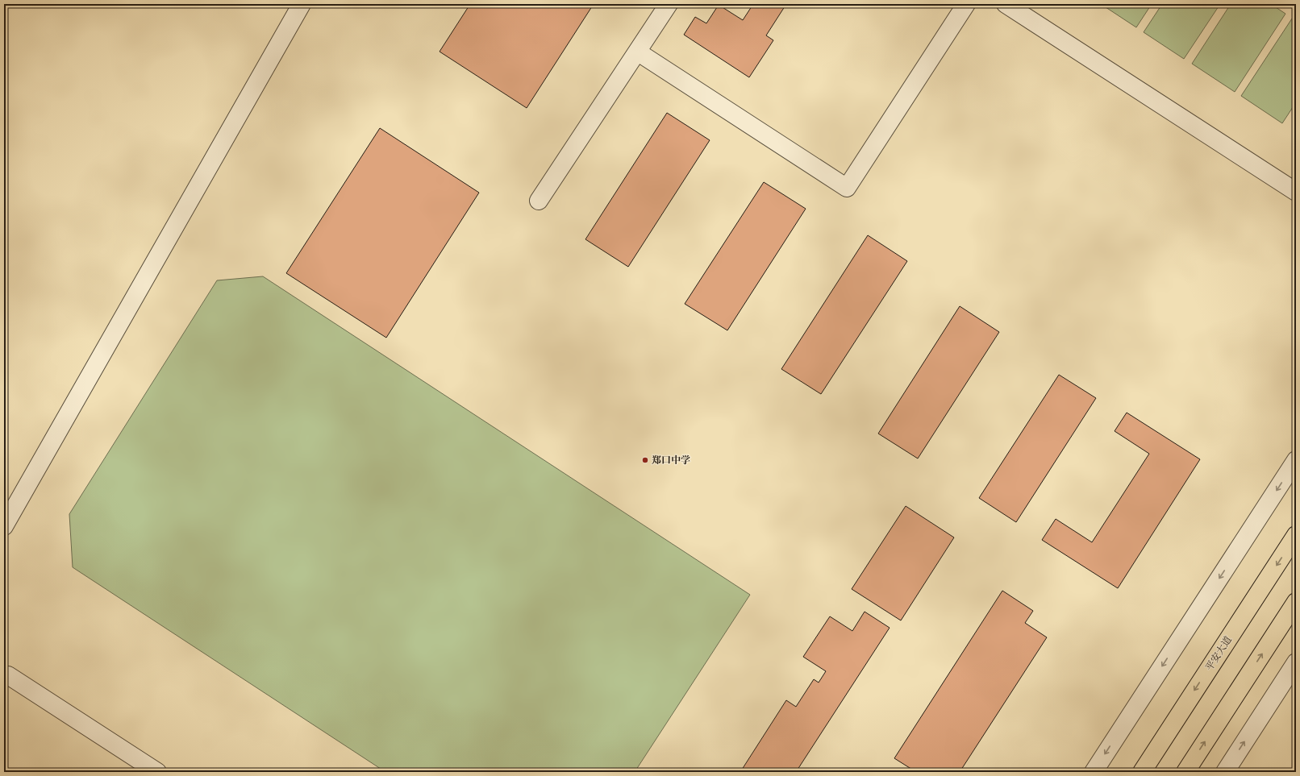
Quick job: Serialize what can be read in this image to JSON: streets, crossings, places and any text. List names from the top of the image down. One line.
{"streets":{"main road":["平安大道"]},"places":["郑口中学"]}
